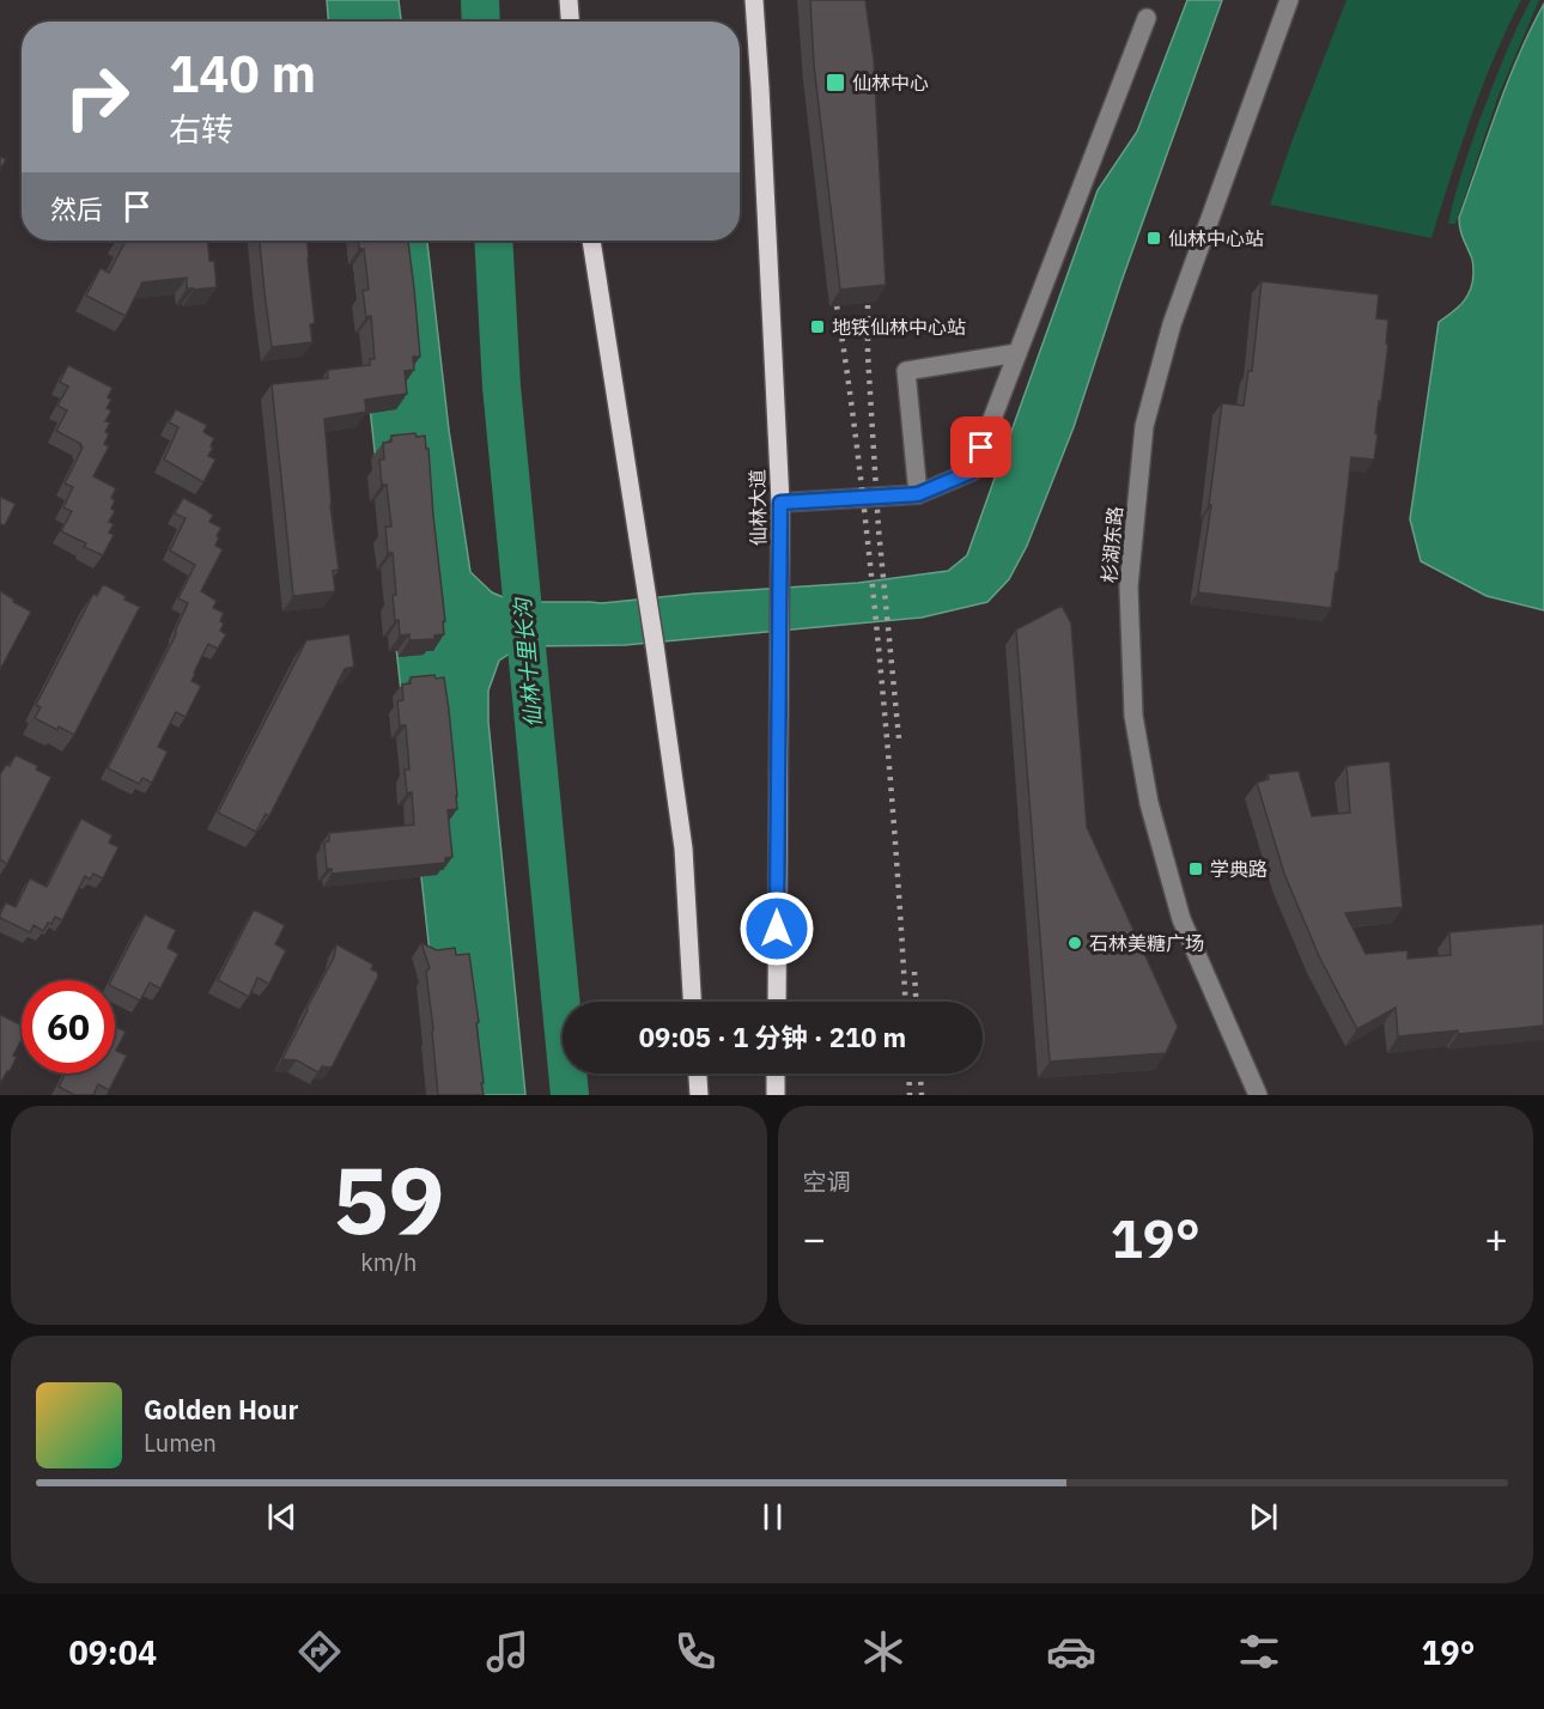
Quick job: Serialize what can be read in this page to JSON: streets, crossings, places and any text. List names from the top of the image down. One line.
{"streets":{"main road":["仙林大道"],"street":["杉湖东路"]},"water":["仙林十里长沟"],"places":{"transit":["仙林中心","仙林中心站","地铁仙林中心站","学典路"],"other":["石林美糖广场"]},"page":{"turn":["140 m","右转"],"then":"然后","limit":"60","trip":"09:05 · 1 分钟 · 210 m","tile":[["59","km/h"],"空调"],"heat":["−","19°","+"],"song":["Golden Hour","Lumen"],"tabs":["09:04","19°"]}}
